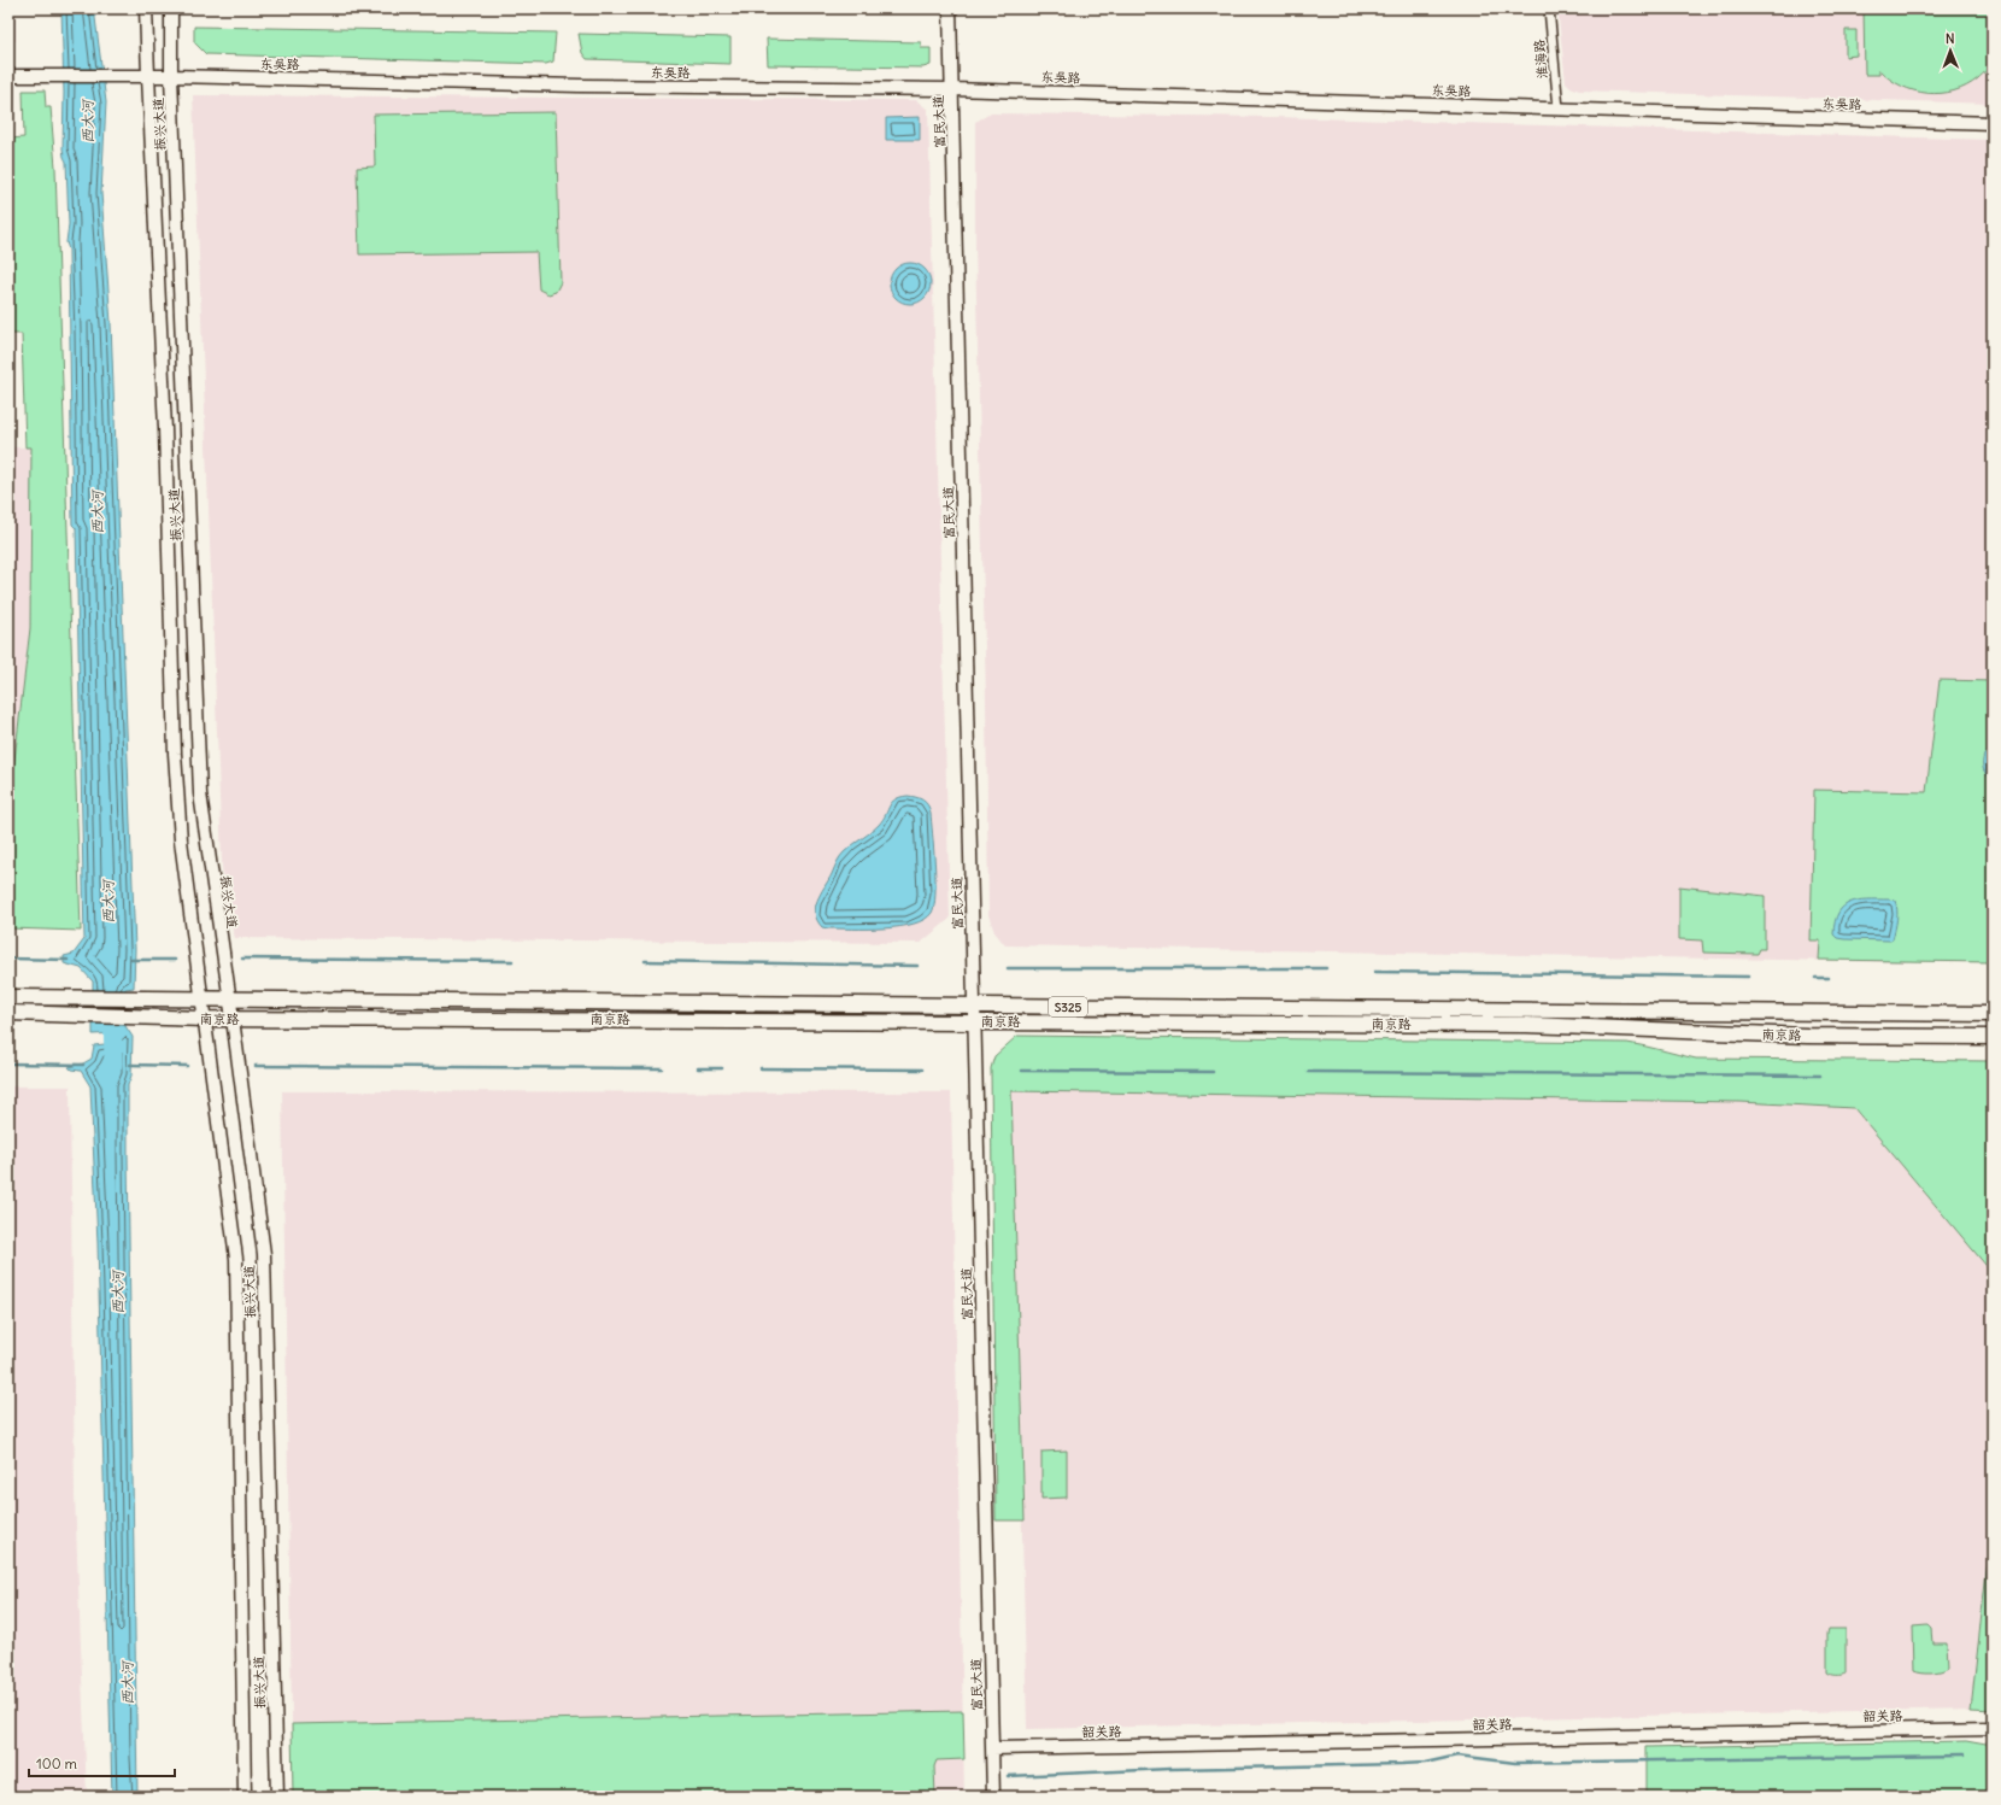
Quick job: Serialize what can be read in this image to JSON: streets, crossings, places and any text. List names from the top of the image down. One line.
{"streets":{"main road":["S325","南京路"],"street":["淮海路","东吴路","富民大道","振兴大道","韶关路"]},"crossings":[["淮海路","东吴路"],["东吴路","富民大道"],["东吴路","振兴大道"],["富民大道","南京路"],["富民大道","韶关路"],["振兴大道","南京路"]],"water":["西大河"],"scale_bar":"100 m","north":"top"}
